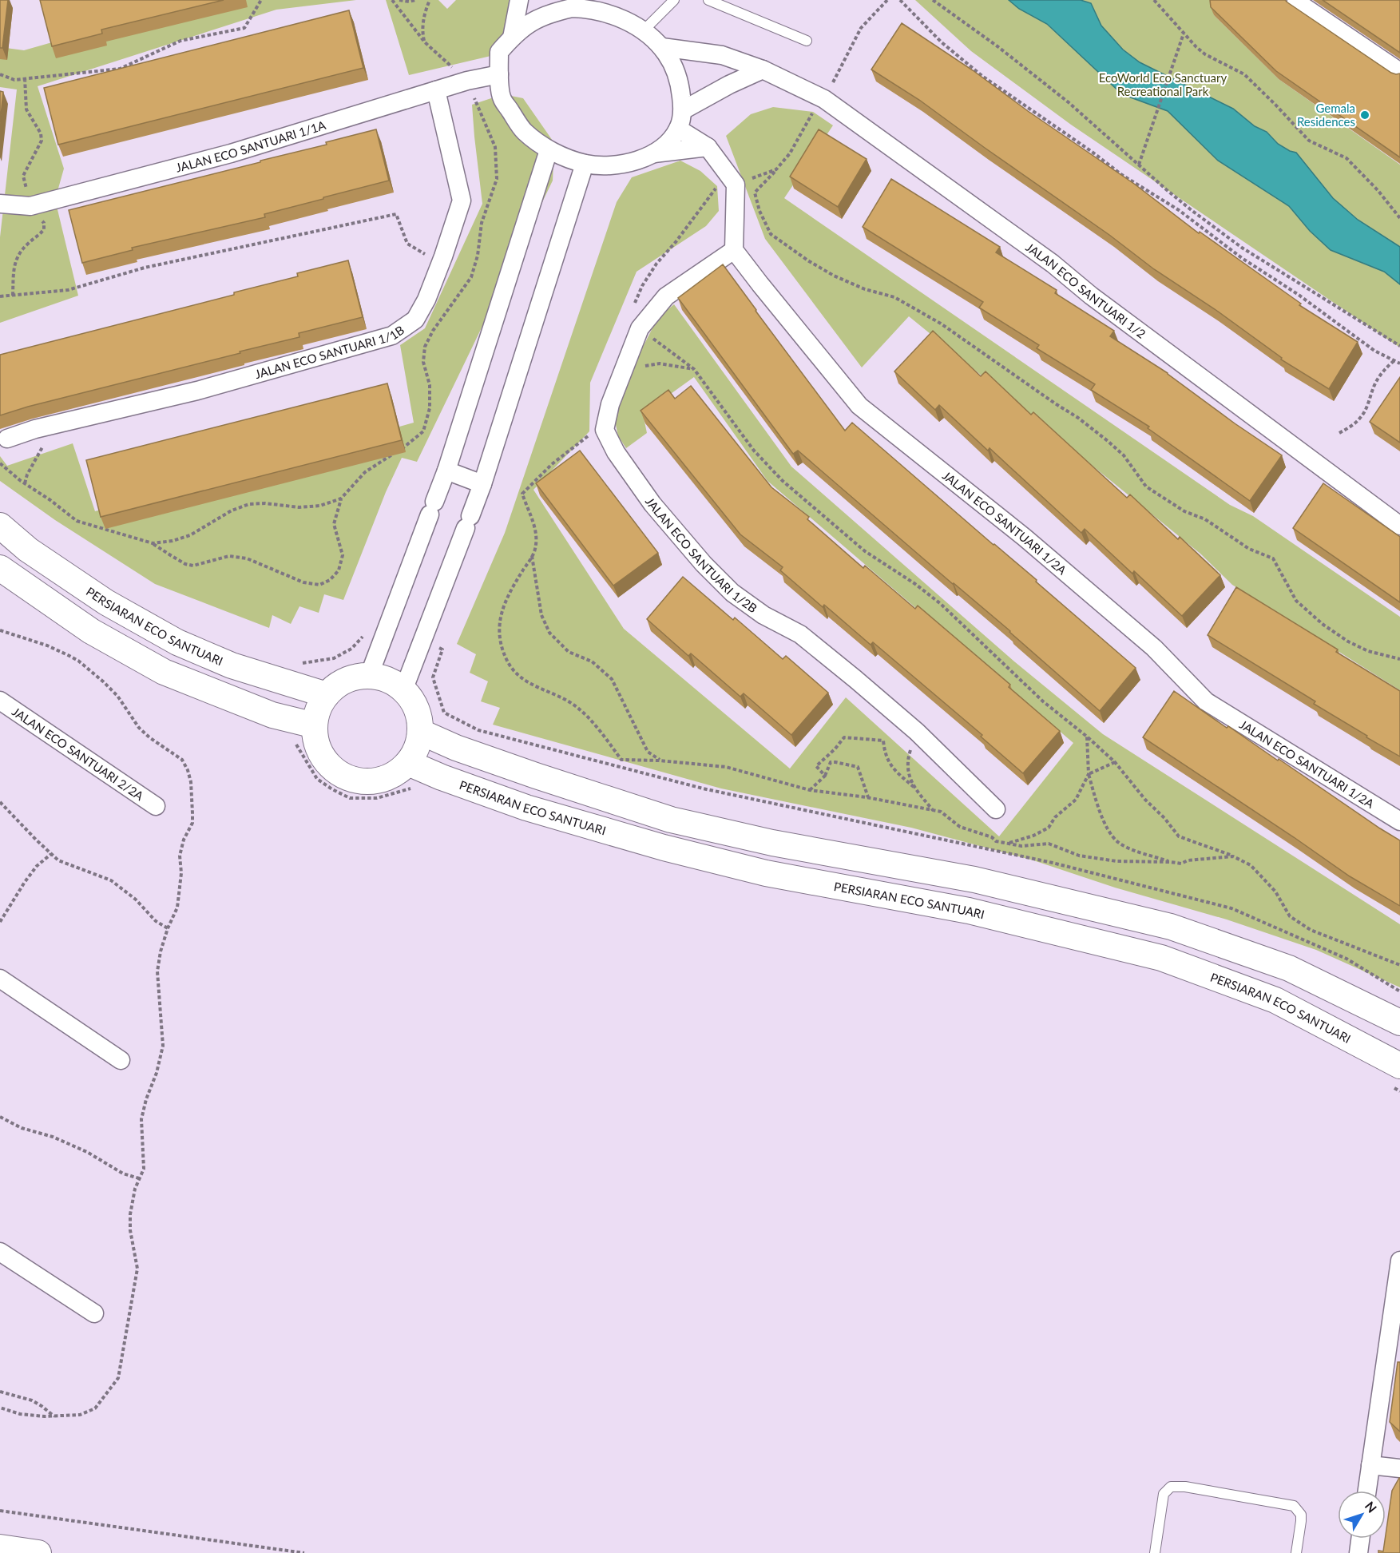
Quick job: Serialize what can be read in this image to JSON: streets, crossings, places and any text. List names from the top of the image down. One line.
{"streets":{"street":["JALAN ECO SANTUARI 1/1A","JALAN ECO SANTUARI 1/2","JALAN ECO SANTUARI 1/1B","JALAN ECO SANTUARI 1/2A","JALAN ECO SANTUARI 1/2B","PERSIARAN ECO SANTUARI","JALAN ECO SANTUARI 2/2A"]},"crossings":[["JALAN ECO SANTUARI 1/1A","JALAN ECO SANTUARI 1/1B"],["JALAN ECO SANTUARI 1/2A","JALAN ECO SANTUARI 1/2B"]],"parks":["EcoWorld Eco Sanctuary Recreational Park"],"places":["Gemala Residences"],"north":"top right"}
